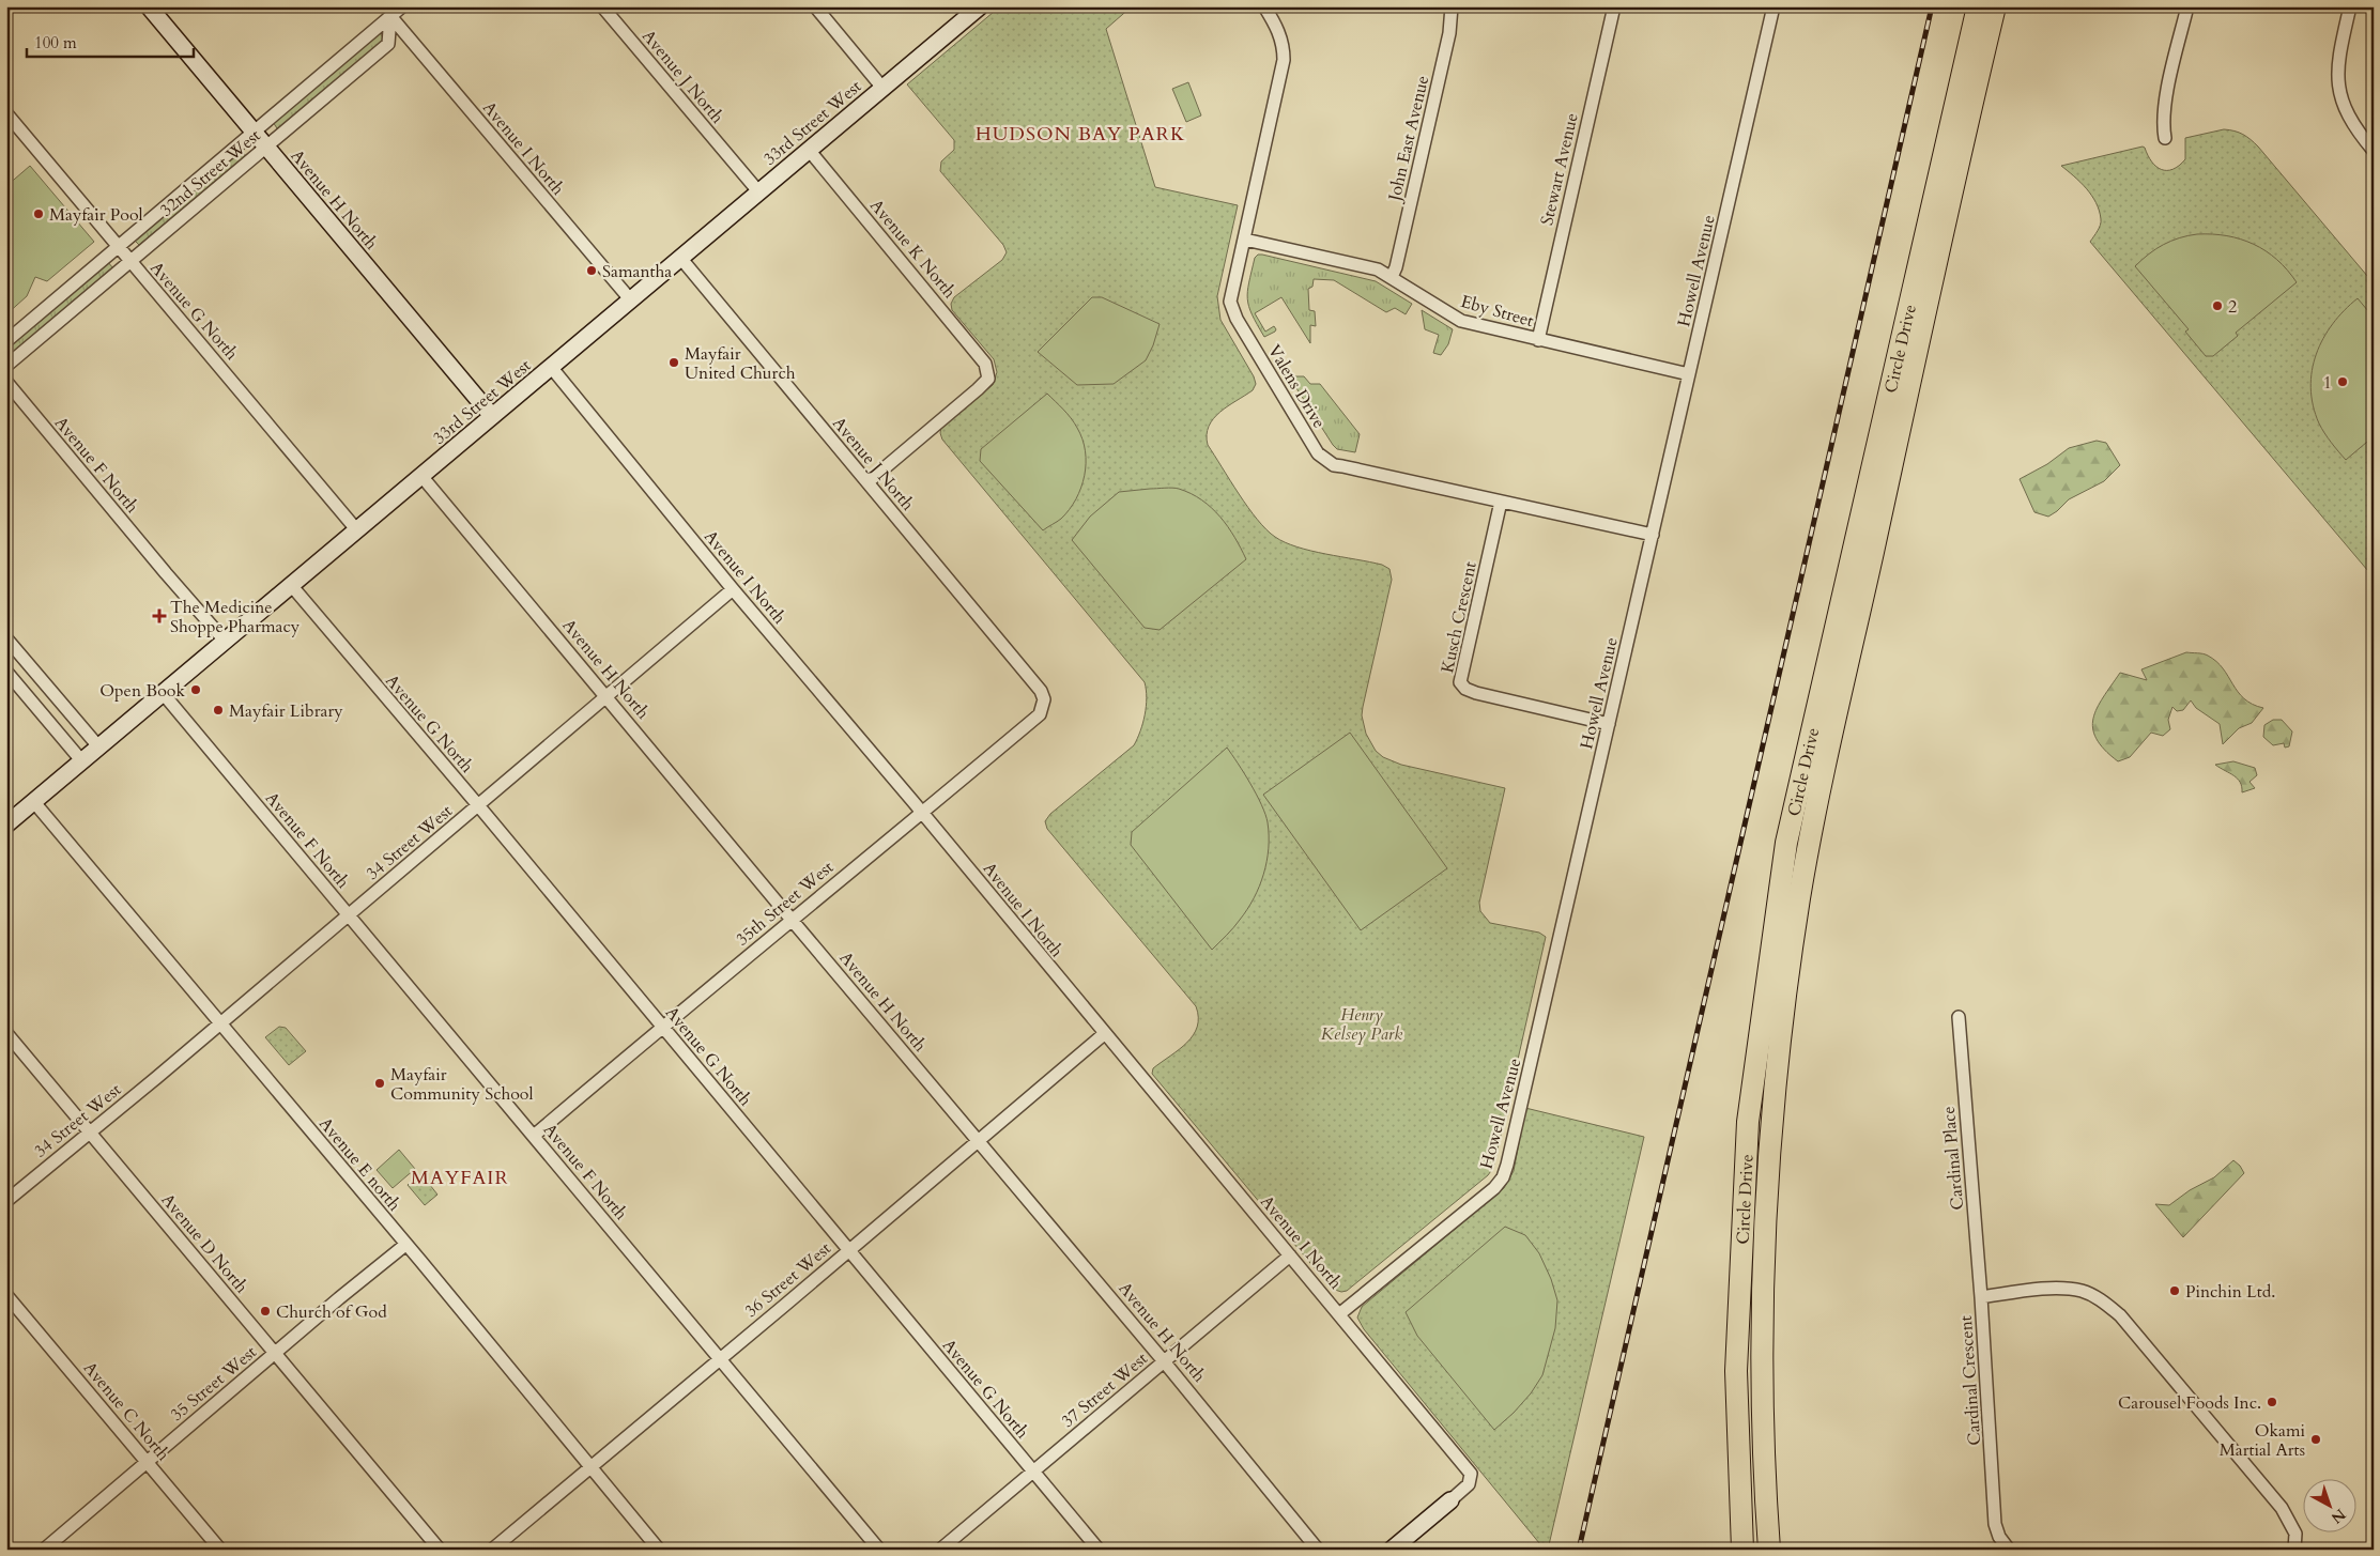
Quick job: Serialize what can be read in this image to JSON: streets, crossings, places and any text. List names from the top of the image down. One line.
{"streets":{"highway":["Circle Drive"],"main road":["33rd Street West","Avenue H North"],"street":["Avenue J North","John East Avenue","Avenue I North","Stewart Avenue","32nd Street West","Avenue K North","Howell Avenue","Avenue G North","Eby Street","Valens Drive","Avenue F North","Kusch Crescent","34 Street West","35th Street West","Cardinal Place","Avenue E north","Avenue D North","36 Street West","Cardinal Crescent","35 Street West","37 Street West","Avenue C North"]},"crossings":[["Avenue J North","33rd Street West"],["Avenue J North","Avenue K North"],["Avenue J North","35th Street West"],["33rd Street West","Avenue I North"],["33rd Street West","Avenue H North"],["33rd Street West","Avenue K North"],["33rd Street West","Avenue G North"],["33rd Street West","Avenue F North"],["33rd Street West","Avenue E north"],["John East Avenue","Eby Street"],["Avenue I North","32nd Street West"],["Avenue I North","Howell Avenue"],["Avenue I North","34 Street West"],["Avenue I North","35th Street West"],["Avenue I North","36 Street West"],["Avenue I North","37 Street West"],["Stewart Avenue","Eby Street"],["32nd Street West","Avenue H North"],["32nd Street West","Avenue G North"],["Avenue H North","34 Street West"],["Avenue H North","35th Street West"],["Avenue H North","36 Street West"],["Avenue H North","37 Street West"],["Howell Avenue","Eby Street"],["Howell Avenue","Valens Drive"],["Howell Avenue","Kusch Crescent"],["Avenue G North","34 Street West"],["Avenue G North","35th Street West"],["Avenue G North","36 Street West"],["Avenue G North","37 Street West"],["Eby Street","Valens Drive"],["Valens Drive","Kusch Crescent"],["Avenue F North","34 Street West"],["Avenue F North","35th Street West"],["Avenue F North","36 Street West"],["34 Street West","Avenue E north"],["34 Street West","Avenue D North"],["Cardinal Place","Cardinal Crescent"],["Avenue E north","36 Street West"],["Avenue E north","35 Street West"],["Avenue D North","35 Street West"],["35 Street West","Avenue C North"]],"districts":["HUDSON BAY PARK","MAYFAIR"],"parks":["Henry Kelsey Park"],"places":{"other":["Mayfair Pool","Samantha","2","Mayfair United Church","1","Open Book","Mayfair Library","Mayfair Community School","Pinchin Ltd.","Church of God","Carousel Foods Inc.","Okami Martial Arts"],"health":["The Medicine Shoppe Pharmacy"]},"scale_bar":"100 m","north":"bottom right"}
